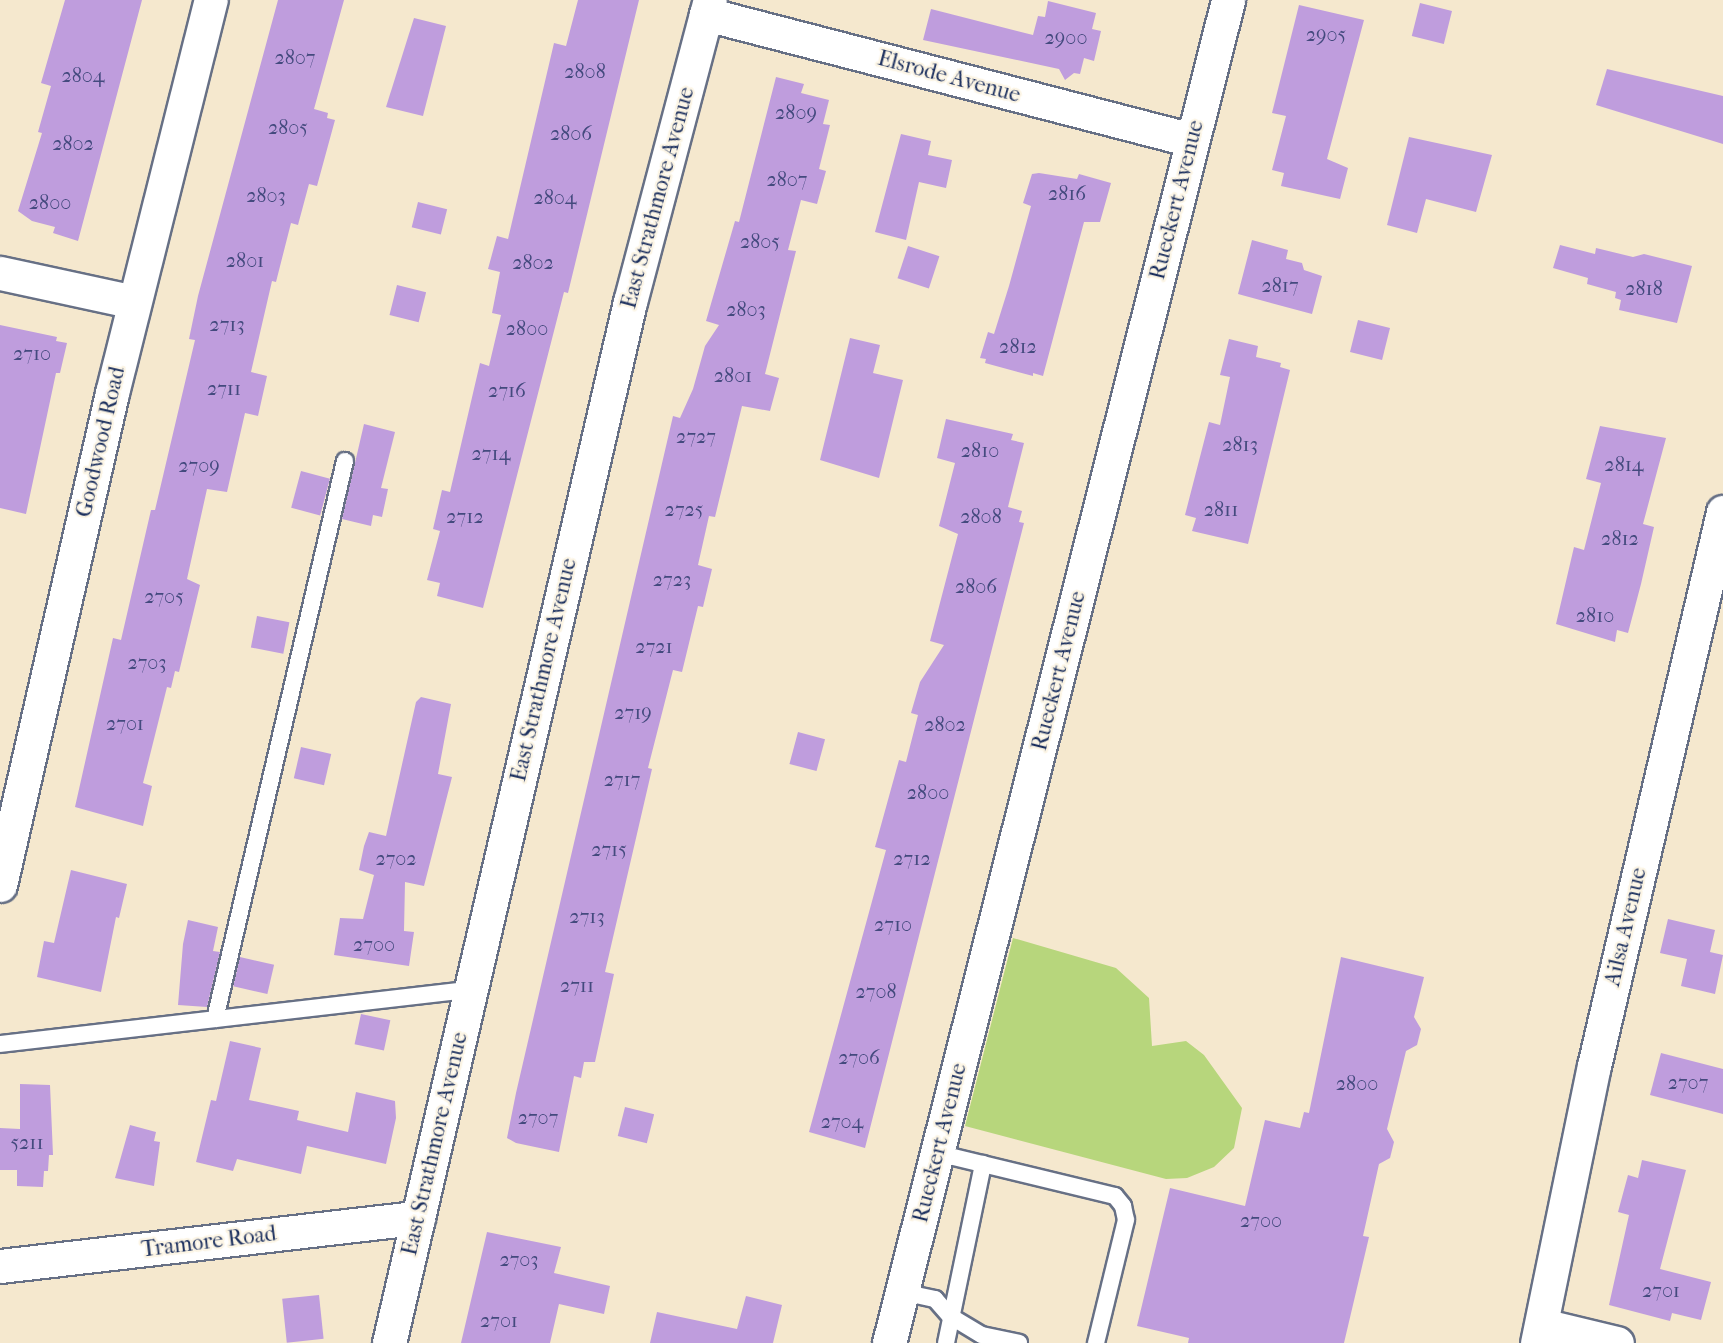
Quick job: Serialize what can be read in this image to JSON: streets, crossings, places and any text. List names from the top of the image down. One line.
{"streets":{"street":["Elsrode Avenue","East Strathmore Avenue","Rueckert Avenue","Goodwood Road","Ailsa Avenue","Tramore Road"]},"crossings":[["Elsrode Avenue","East Strathmore Avenue"],["Elsrode Avenue","Rueckert Avenue"],["East Strathmore Avenue","Tramore Road"]],"house_numbers":["2905","2900","2807","2808","2804","2809","2805","2806","2802","2807","2816","2803","2804","2800","2805","2801","2802","2817","2818","2803","2713","2800","2812","2710","2801","2711","2716","2727","2813","2810","2714","2814","2709","2725","2811","2712","2808","2812","2723","2806","2705","2810","2721","2703","2719","2701","2802","2717","2800","2715","2702","2712","2713","2710","2700","2711","2708","2706","2707","2800","2707","2704","5211","2700","2703","2701","2701"]}
